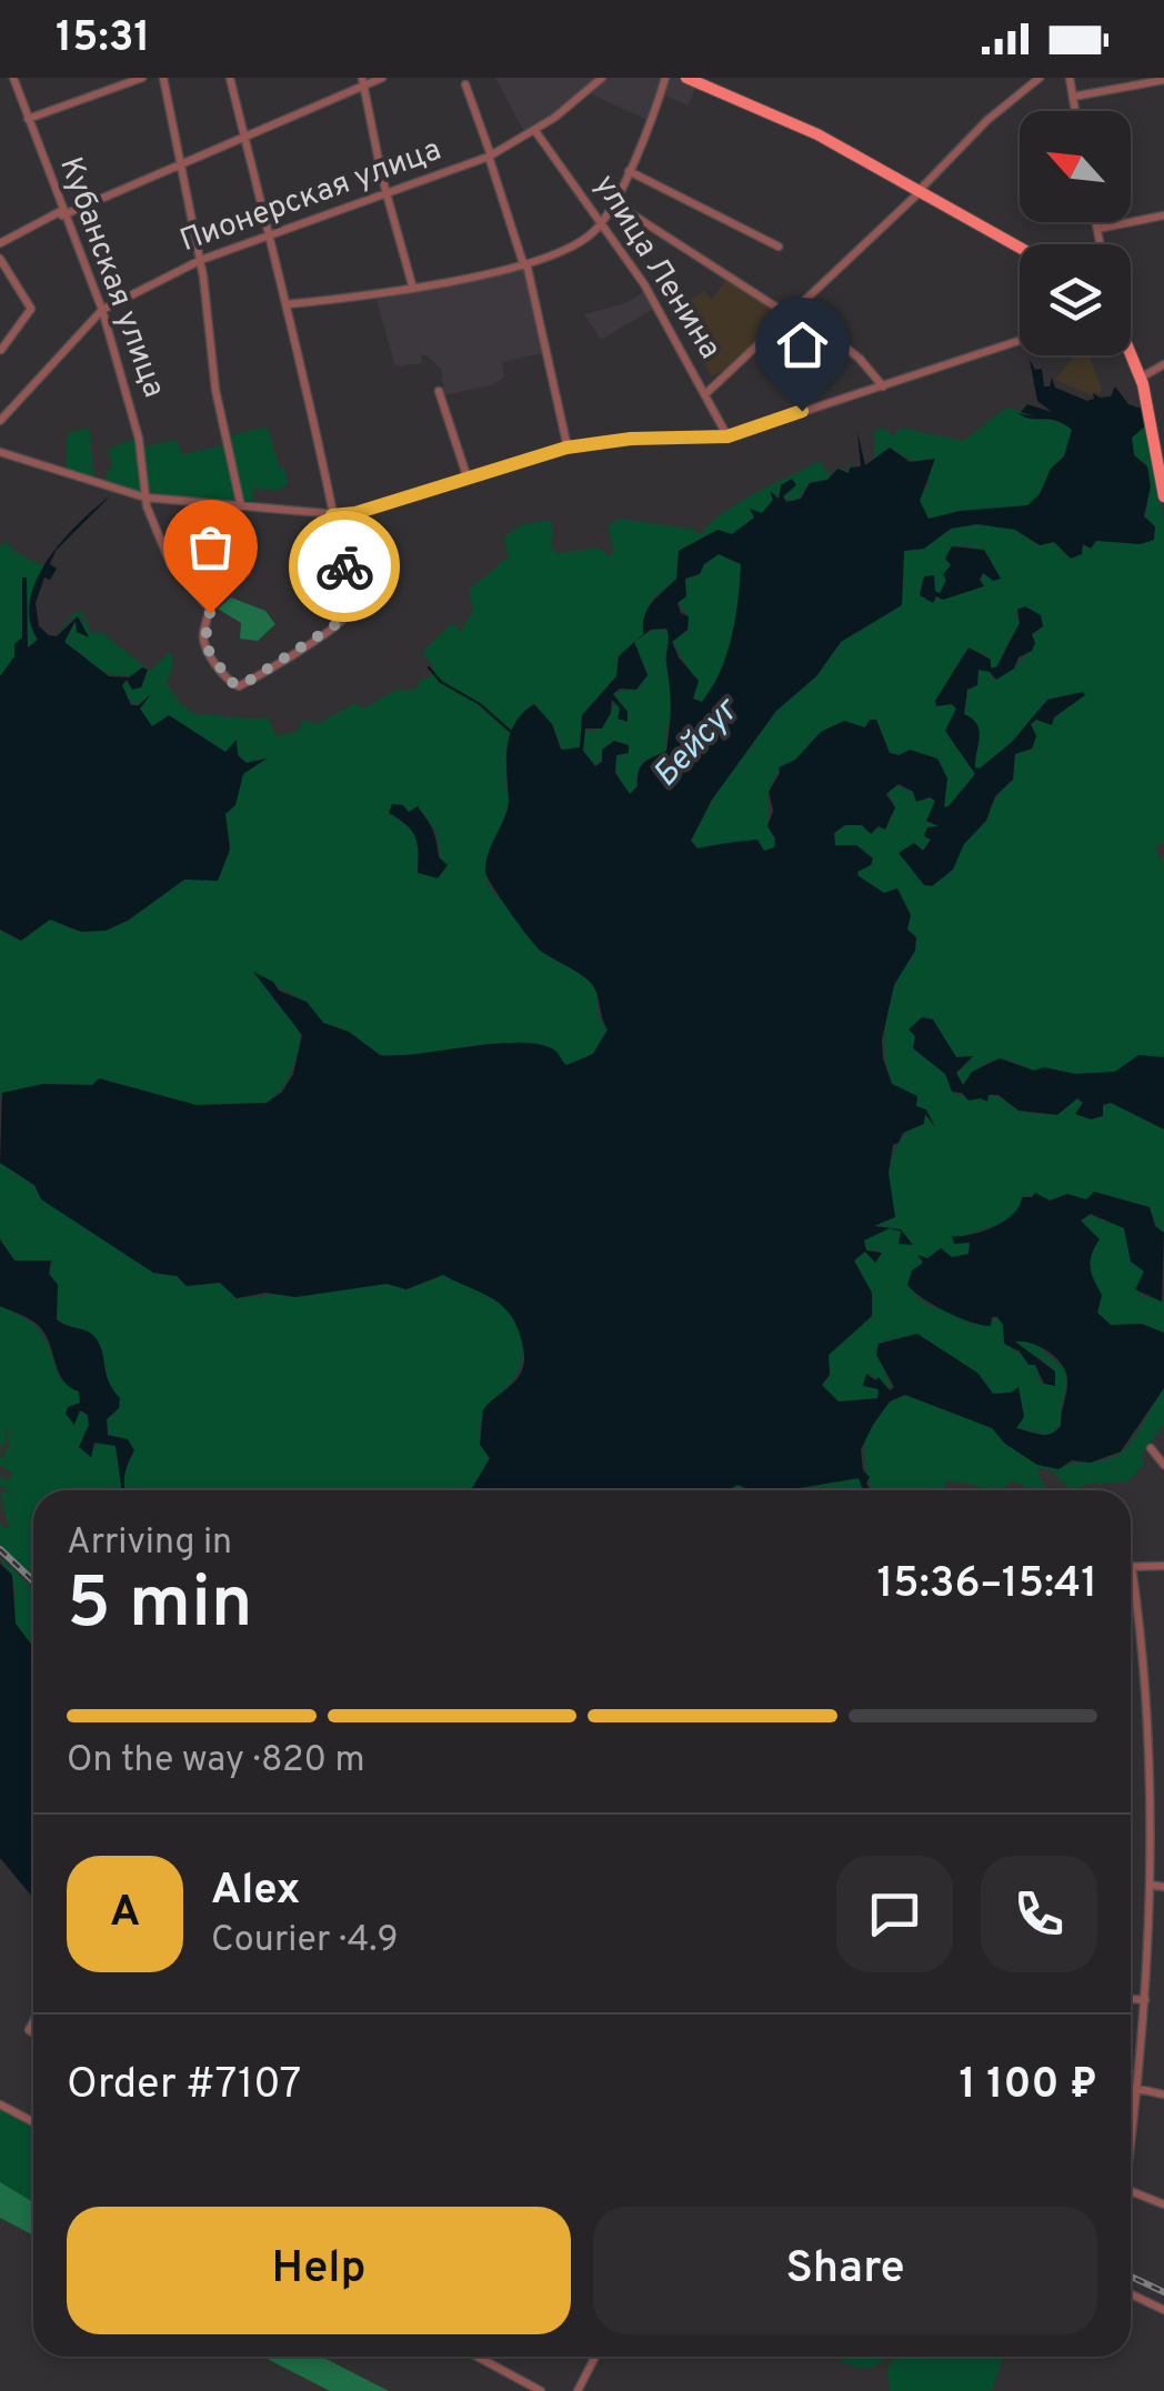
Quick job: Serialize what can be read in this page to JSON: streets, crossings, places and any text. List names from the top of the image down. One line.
{"streets":{"street":["Пионерская улица","улица Ленина","Кубанская улица"]},"crossings":[["Пионерская улица","улица Ленина"],["Пионерская улица","Кубанская улица"]],"water":["Бейсуг"],"north":"top left","page":{"status":"15:31","heading":["5 min","Arriving in","15:36–15:41"],"panel":["Alex","Courier · 4.9","Order #7107","1 100 ₽"],"bar":"On the way · 820 m","round":"A","buttons":["Help","Share"]}}
